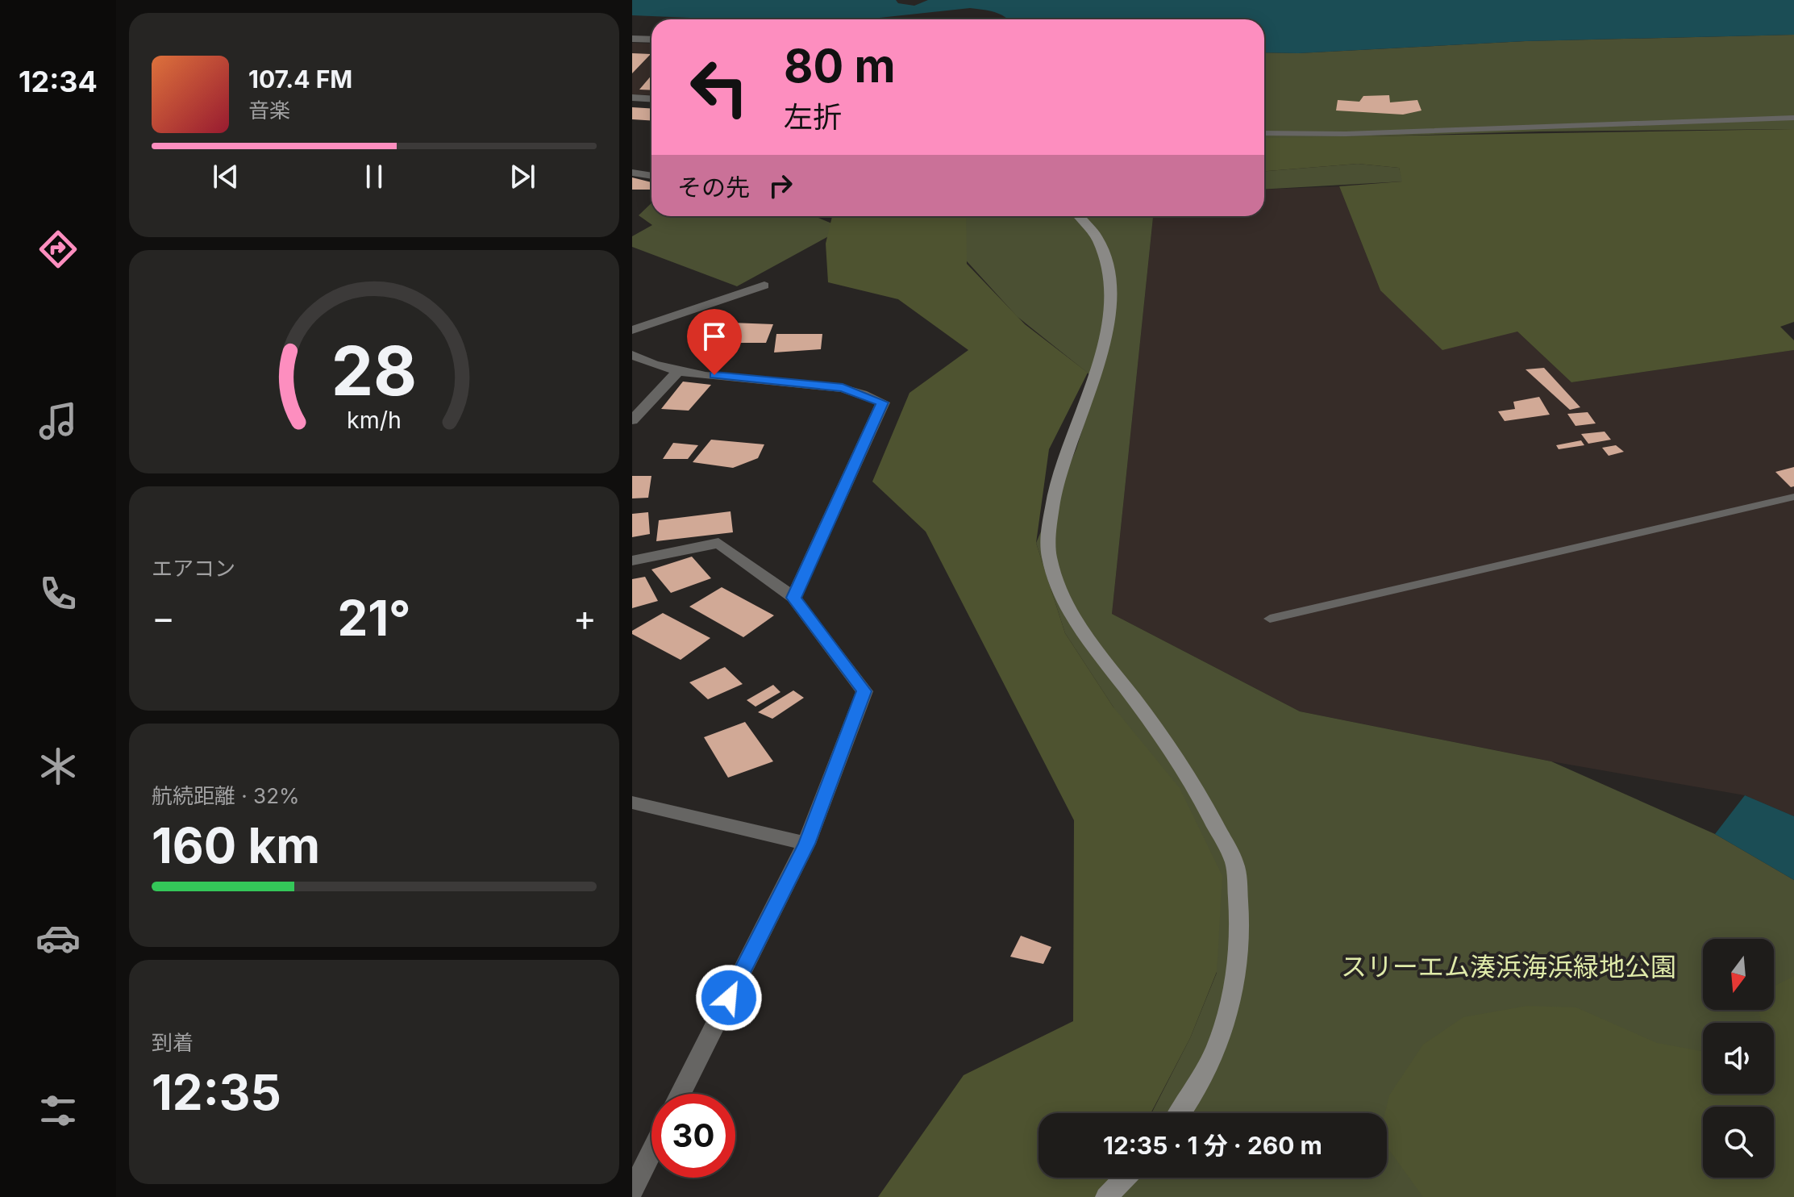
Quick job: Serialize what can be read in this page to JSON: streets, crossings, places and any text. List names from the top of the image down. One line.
{"parks":["スリーエム湊浜海浜緑地公園"],"north":"bottom","page":{"tabs":"12:34","turn":["80 m","左折"],"song":["107.4 FM","音楽"],"then":"その先","tile":["エアコン",["航続距離 · 32%","160 km"],["到着","12:35"]],"heat":["−","21°","+"],"limit":"30","trip":"12:35 · 1 分 · 260 m","gauge":["28","km/h"]}}
